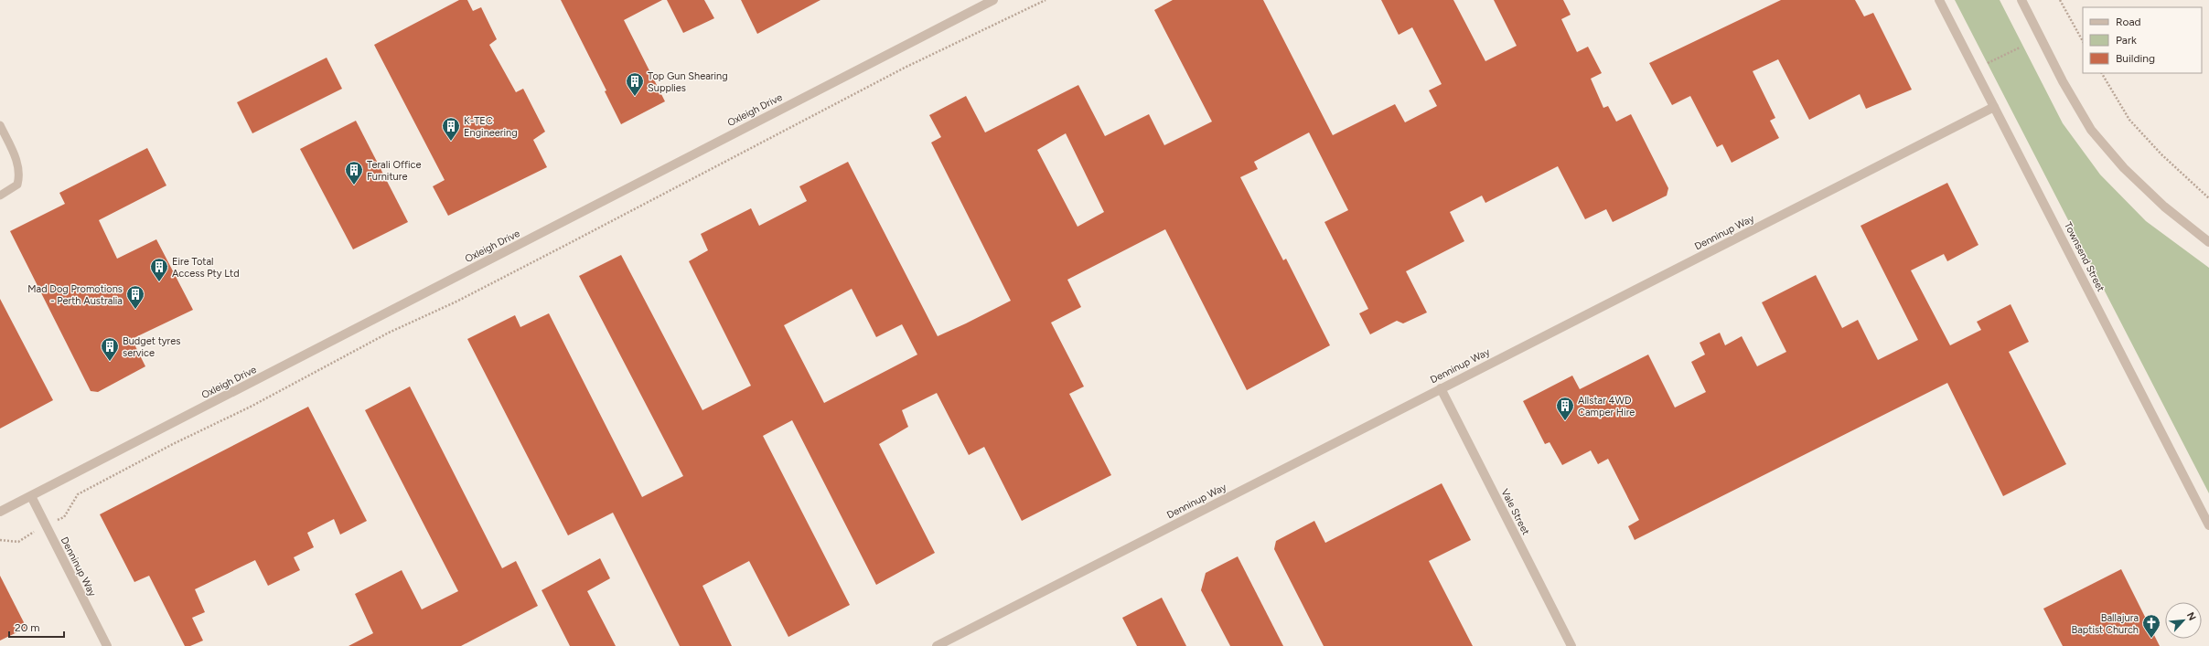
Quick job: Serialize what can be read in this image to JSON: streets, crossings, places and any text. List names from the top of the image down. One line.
{"streets":{"street":["Oxleigh Drive","Denninup Way","Townsend Street","Vale Street"]},"crossings":[["Oxleigh Drive","Denninup Way"],["Denninup Way","Townsend Street"],["Denninup Way","Vale Street"]],"places":{"building":["Top Gun Shearing Supplies","K-TEC Engineering","Terali Office Furniture","Eire Total Access Pty Ltd","Mad Dog Promotions - Perth Australia","Budget tyres service","Allstar 4WD Camper Hire"],"church":["Ballajura Baptist Church"]},"legend":["Road","Park","Building"],"scale_bar":"20 m","north":"top right"}
